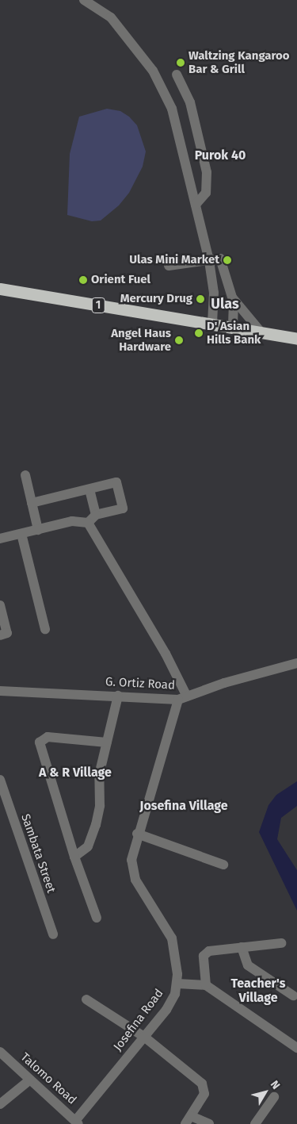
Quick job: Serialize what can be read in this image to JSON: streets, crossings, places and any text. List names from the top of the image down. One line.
{"streets":{"highway":["1"],"street":["G. Ortiz Road","Sambata Street","Josefina Road","Talomo Road"]},"crossings":[["G. Ortiz Road","Josefina Road"],["Josefina Road","Talomo Road"]],"districts":["Purok 40","Ulas","A & R Village","Josefina Village","Teacher's Village"],"places":["Waltzing Kangaroo Bar & Grill","Ulas Mini Market","Orient Fuel","Mercury Drug","D' Asian Hills Bank","Angel Haus Hardware"],"north":"top right"}
